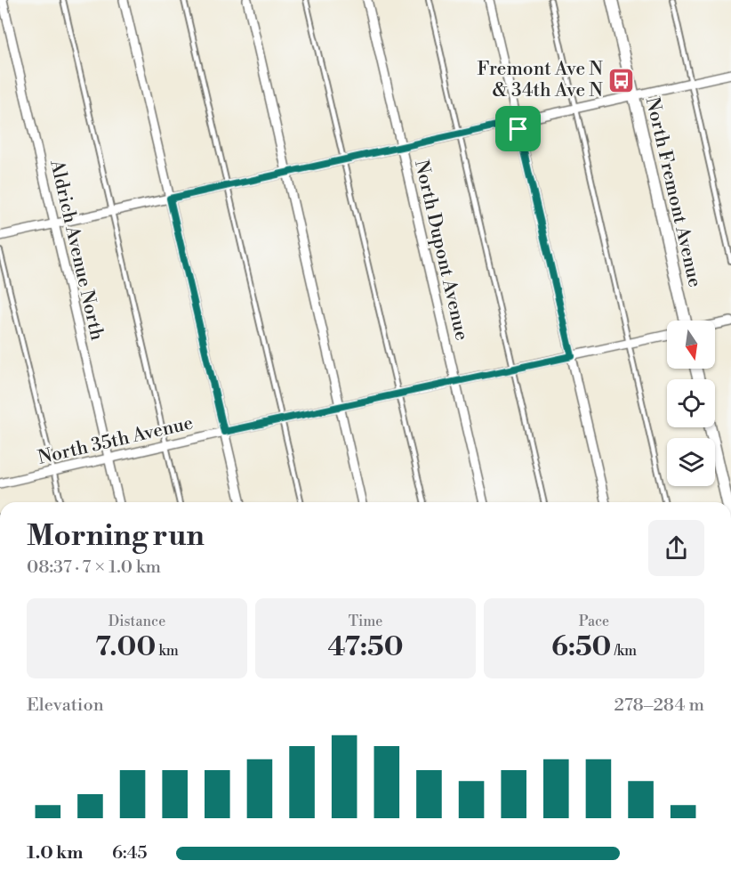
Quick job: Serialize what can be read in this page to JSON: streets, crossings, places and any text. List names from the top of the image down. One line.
{"streets":{"street":["North Fremont Avenue","Aldrich Avenue North","North Dupont Avenue","North 35th Avenue"]},"crossings":[["Aldrich Avenue North","North 35th Avenue"],["North Dupont Avenue","North 35th Avenue"]],"places":{"bus stop":["Fremont Ave N & 34th Ave N"]},"north":"bottom","page":{"heading":["Morning run","08:37 · 7 × 1.0 km"],"stats":[["Distance","7.00 km"],["Time","47:50"],["Pace","6:50 /km"]],"chart":["Elevation","278–284 m"],"list":[{"name":"1.0 km","note":"6:45"}]}}
